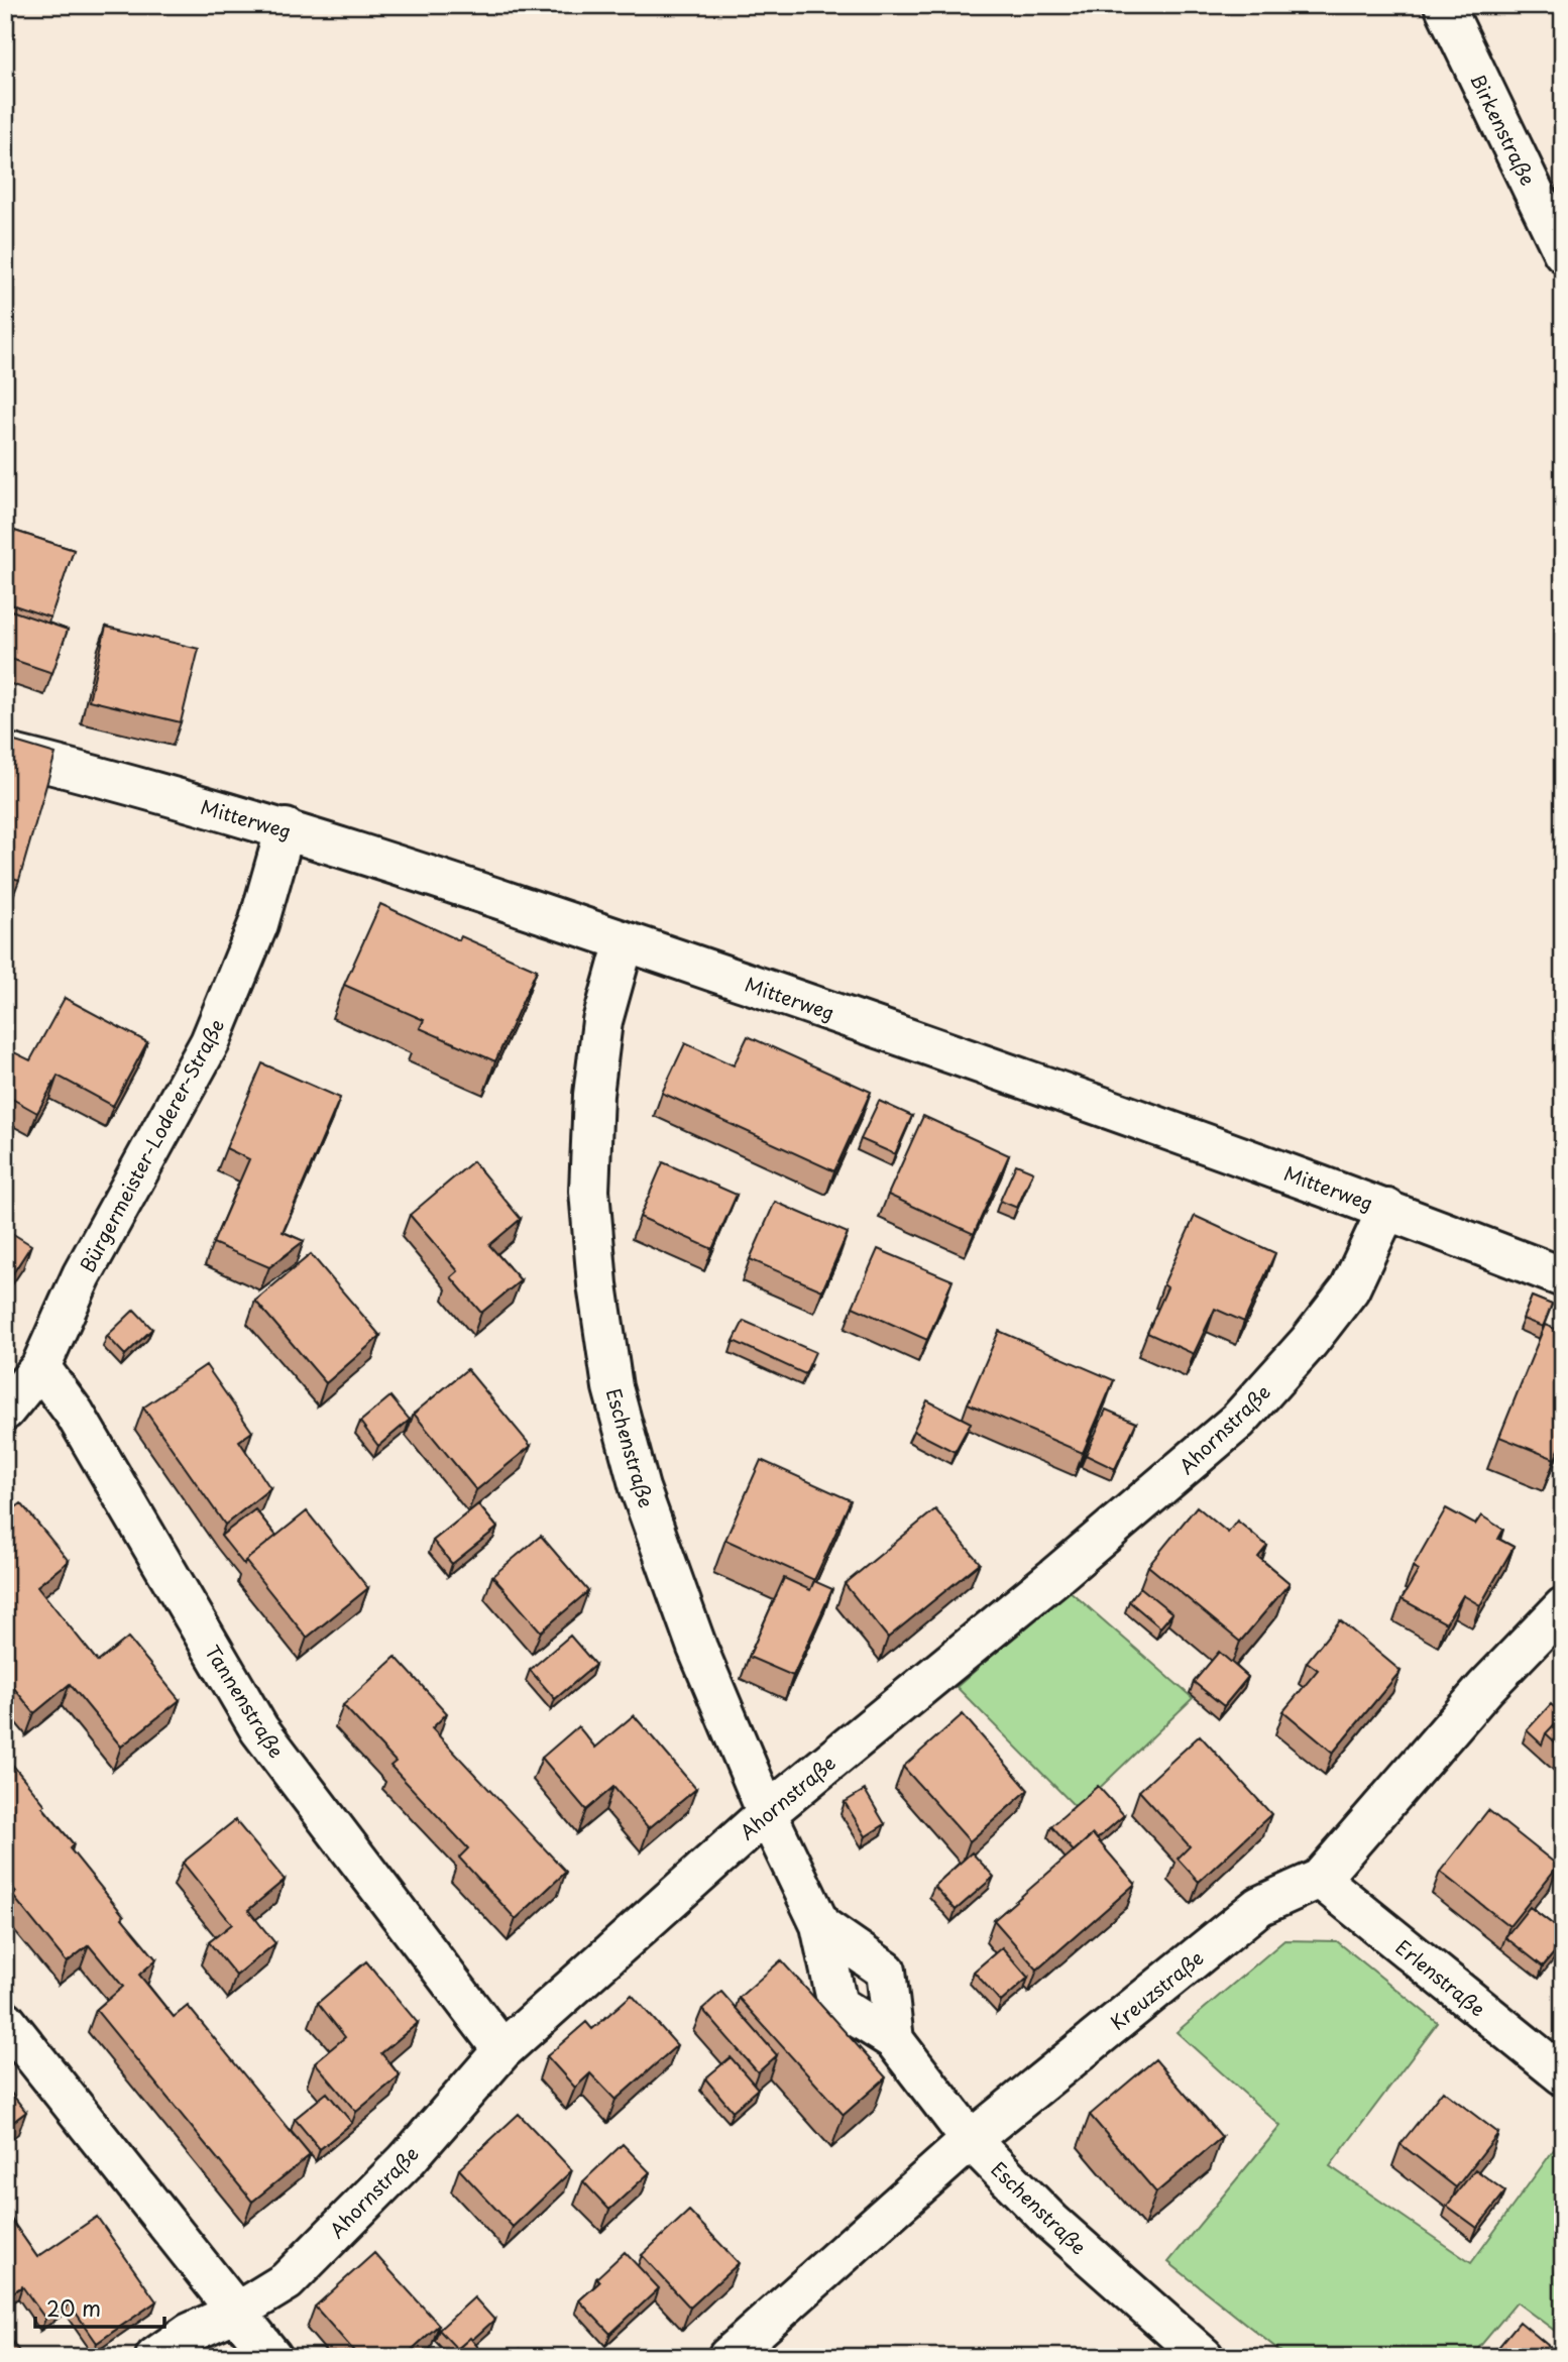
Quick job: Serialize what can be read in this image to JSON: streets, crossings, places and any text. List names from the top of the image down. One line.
{"streets":{"street":["Birkenstraße","Mitterweg","Bürgermeister-Loderer-Straße","Ahornstraße","Eschenstraße","Tannenstraße","Erlenstraße","Kreuzstraße"]},"crossings":[["Mitterweg","Bürgermeister-Loderer-Straße"],["Mitterweg","Ahornstraße"],["Mitterweg","Eschenstraße"],["Bürgermeister-Loderer-Straße","Tannenstraße"],["Ahornstraße","Eschenstraße"],["Ahornstraße","Tannenstraße"],["Eschenstraße","Kreuzstraße"],["Erlenstraße","Kreuzstraße"]],"scale_bar":"20 m"}
